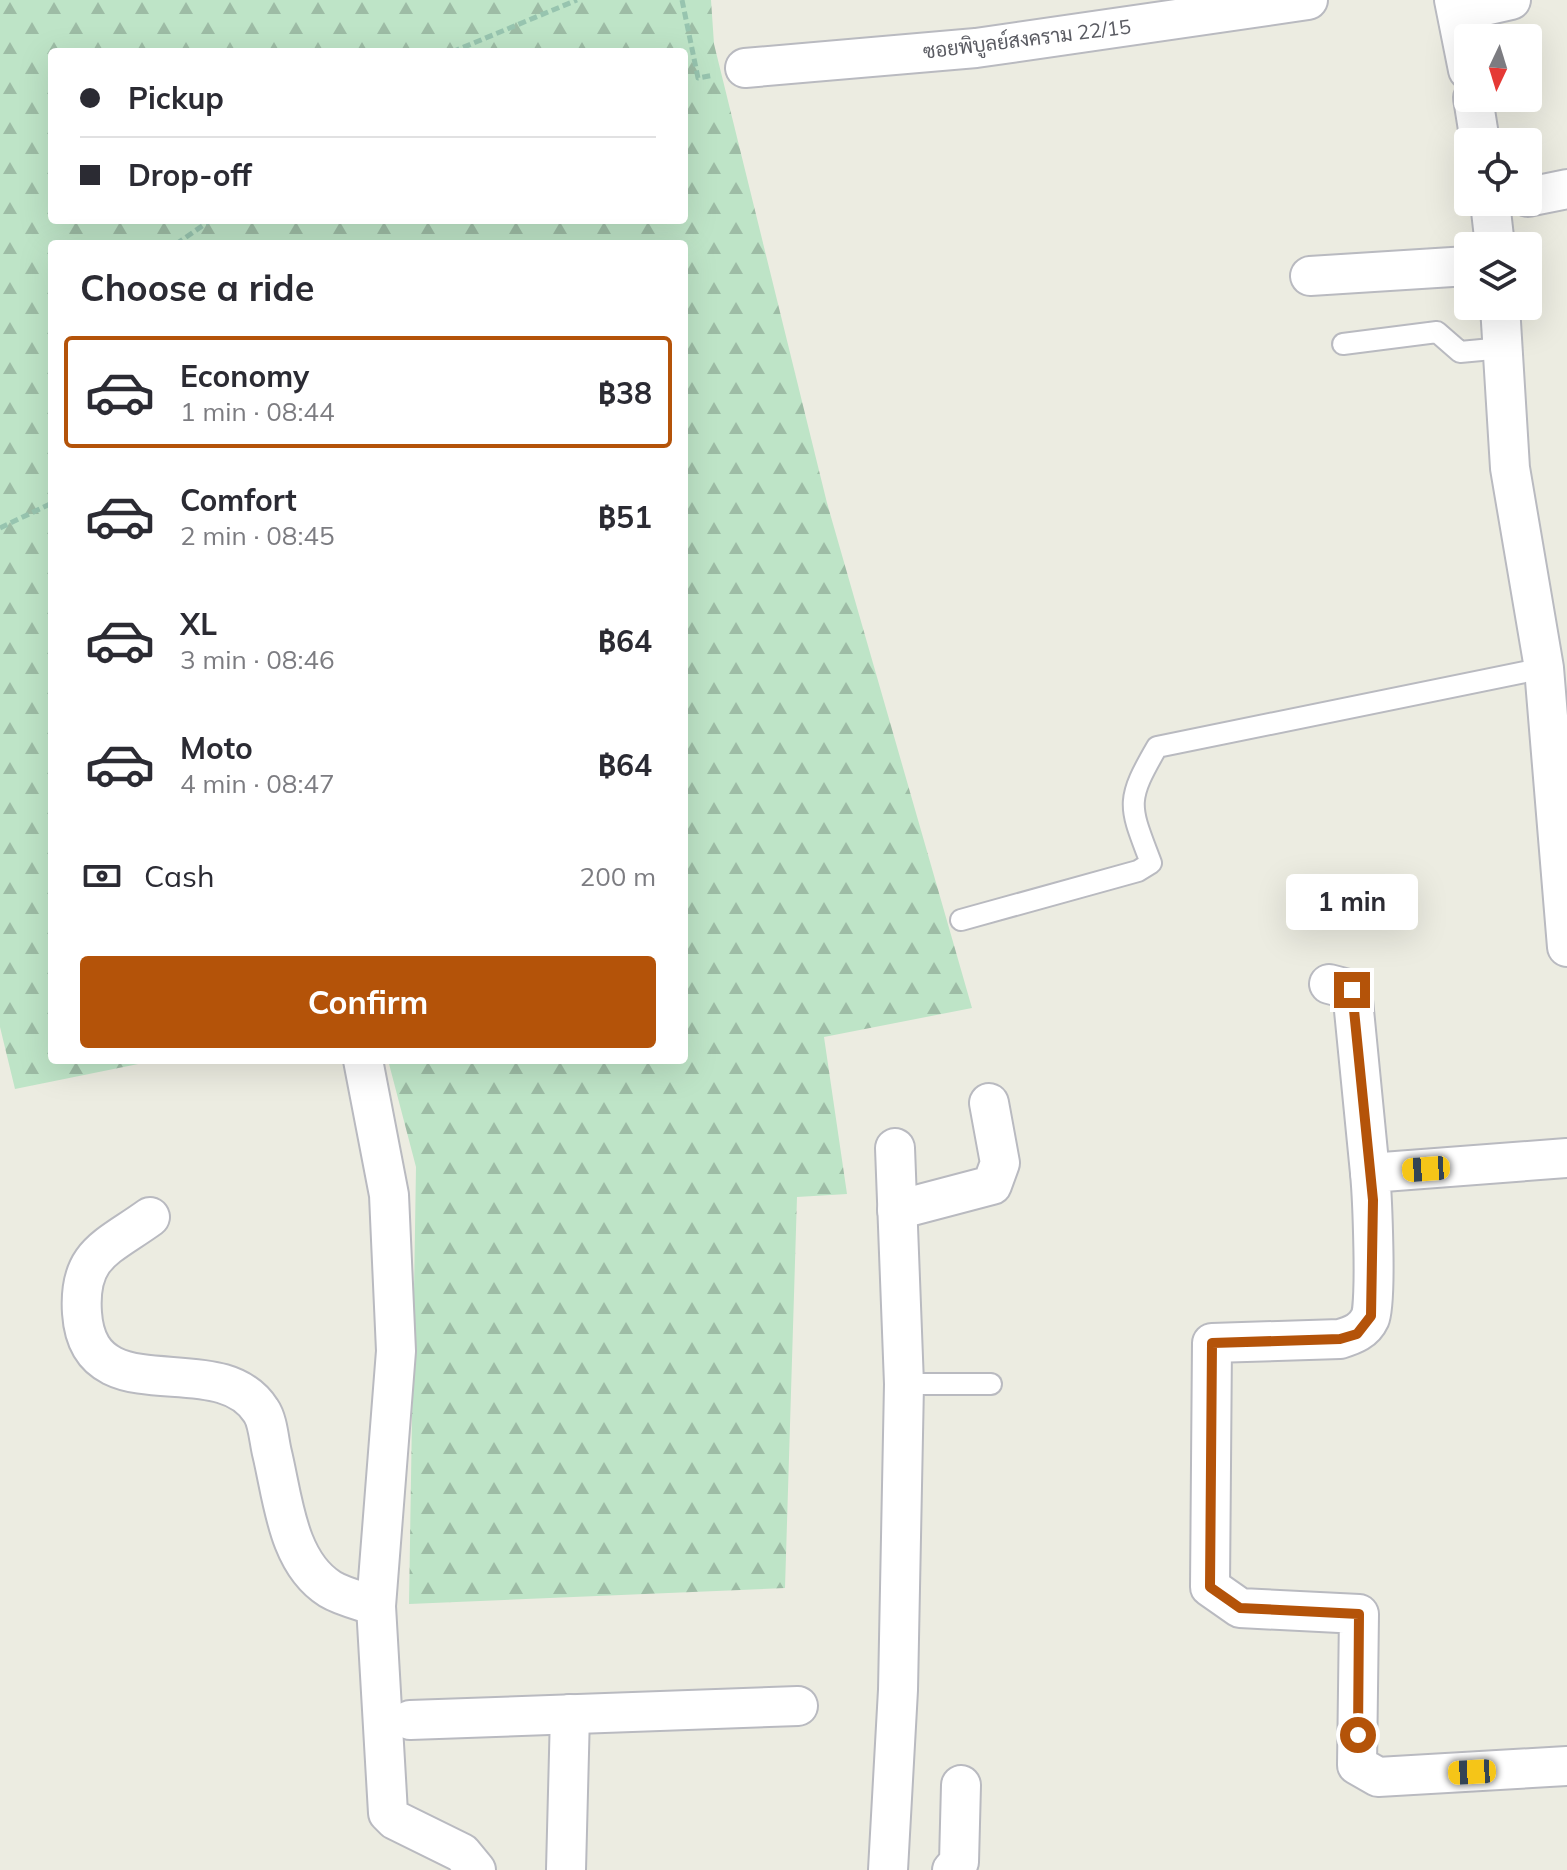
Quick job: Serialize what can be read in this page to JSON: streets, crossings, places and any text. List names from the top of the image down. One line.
{"streets":{"street":["ซอยพิบูลย์สงคราม 22/15"]},"north":"bottom","page":{"banner":["Pickup","Drop-off"],"heading":"Choose a ride","list":[{"name":"Economy","note":"1 min · 08:44","value":"฿38"},{"name":"Comfort","note":"2 min · 08:45","value":"฿51"},{"name":"XL","note":"3 min · 08:46","value":"฿64"},{"name":"Moto","note":"4 min · 08:47","value":"฿64"}],"pay":["Cash","200 m"],"bubble":"1 min","buttons":"Confirm"}}
